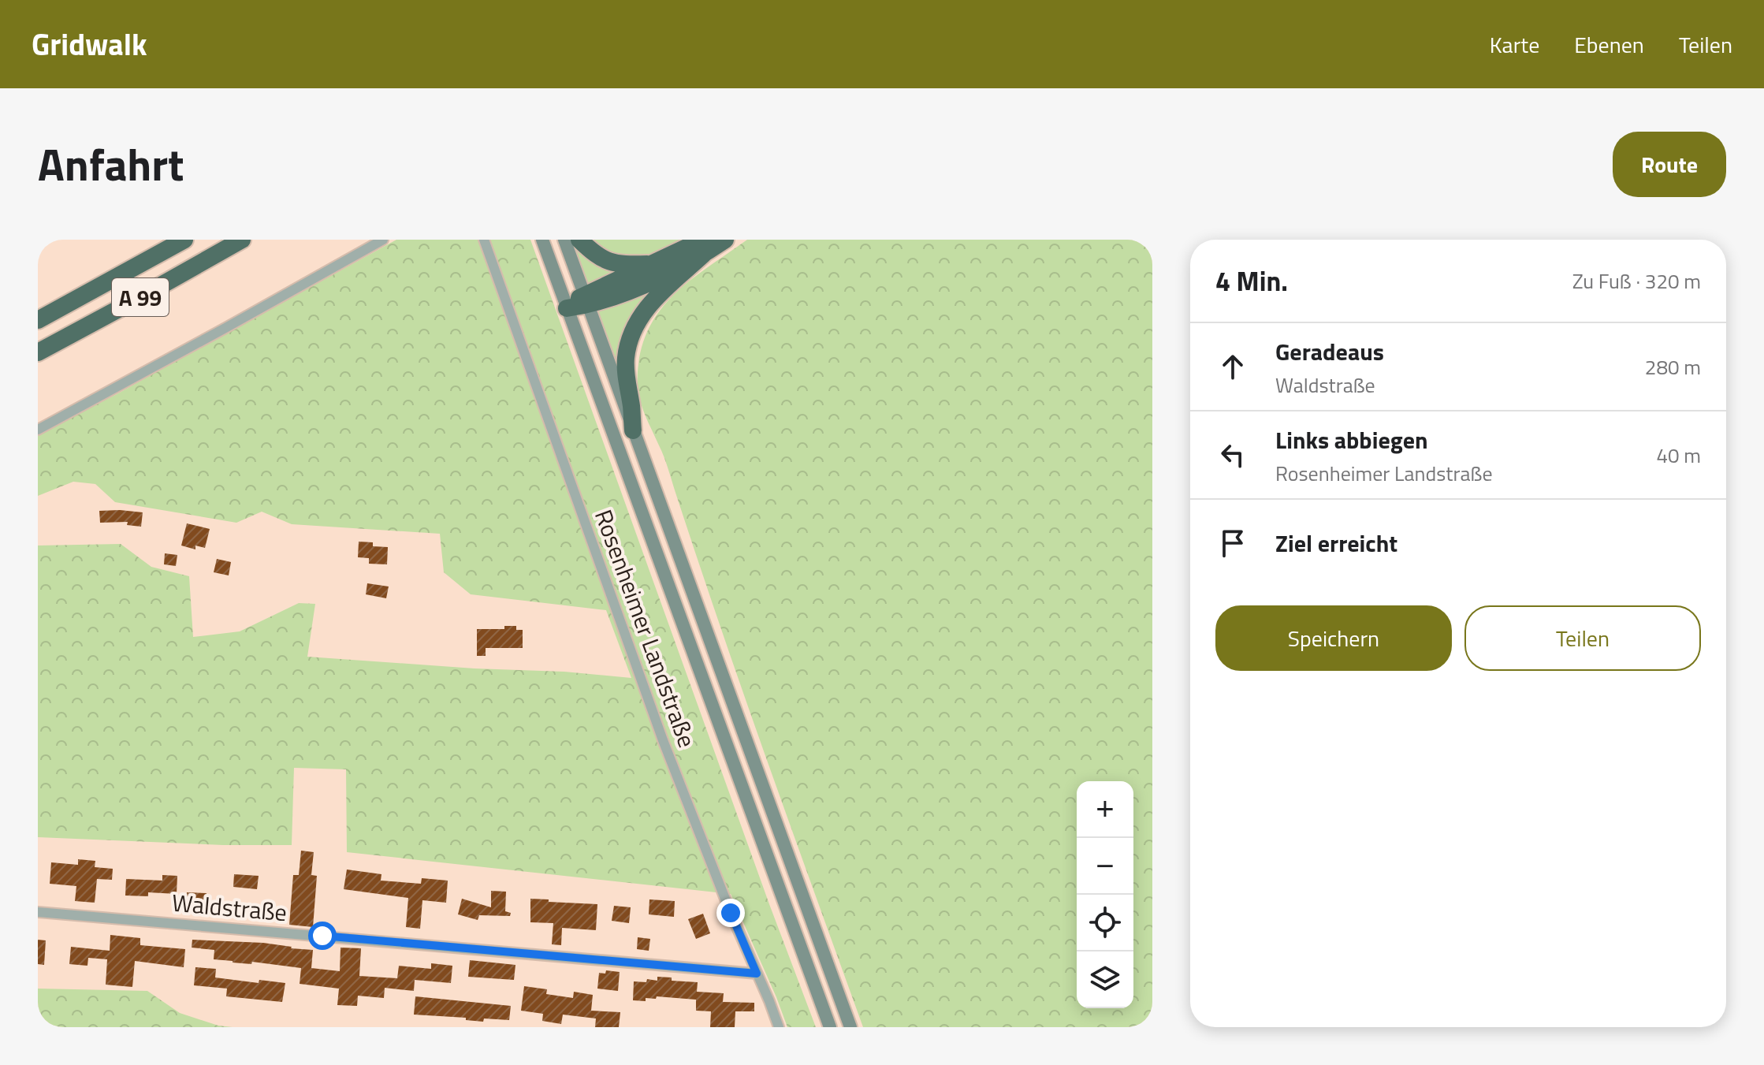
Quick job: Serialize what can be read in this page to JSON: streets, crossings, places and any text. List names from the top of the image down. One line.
{"streets":{"highway":["A 99"],"street":["Rosenheimer Landstraße","Waldstraße"]},"crossings":[["Rosenheimer Landstraße","Waldstraße"]],"page":{"header":"Gridwalk","nav":["Karte","Ebenen","Teilen"],"title":"Anfahrt","buttons":["Route",["Speichern","Teilen"]],"heading":["4 Min.","Zu Fuß · 320 m"],"list":[["Geradeaus","Waldstraße","280 m"],["Links abbiegen","Rosenheimer Landstraße","40 m"],"Ziel erreicht"],"map_buttons":["+","−"]}}
